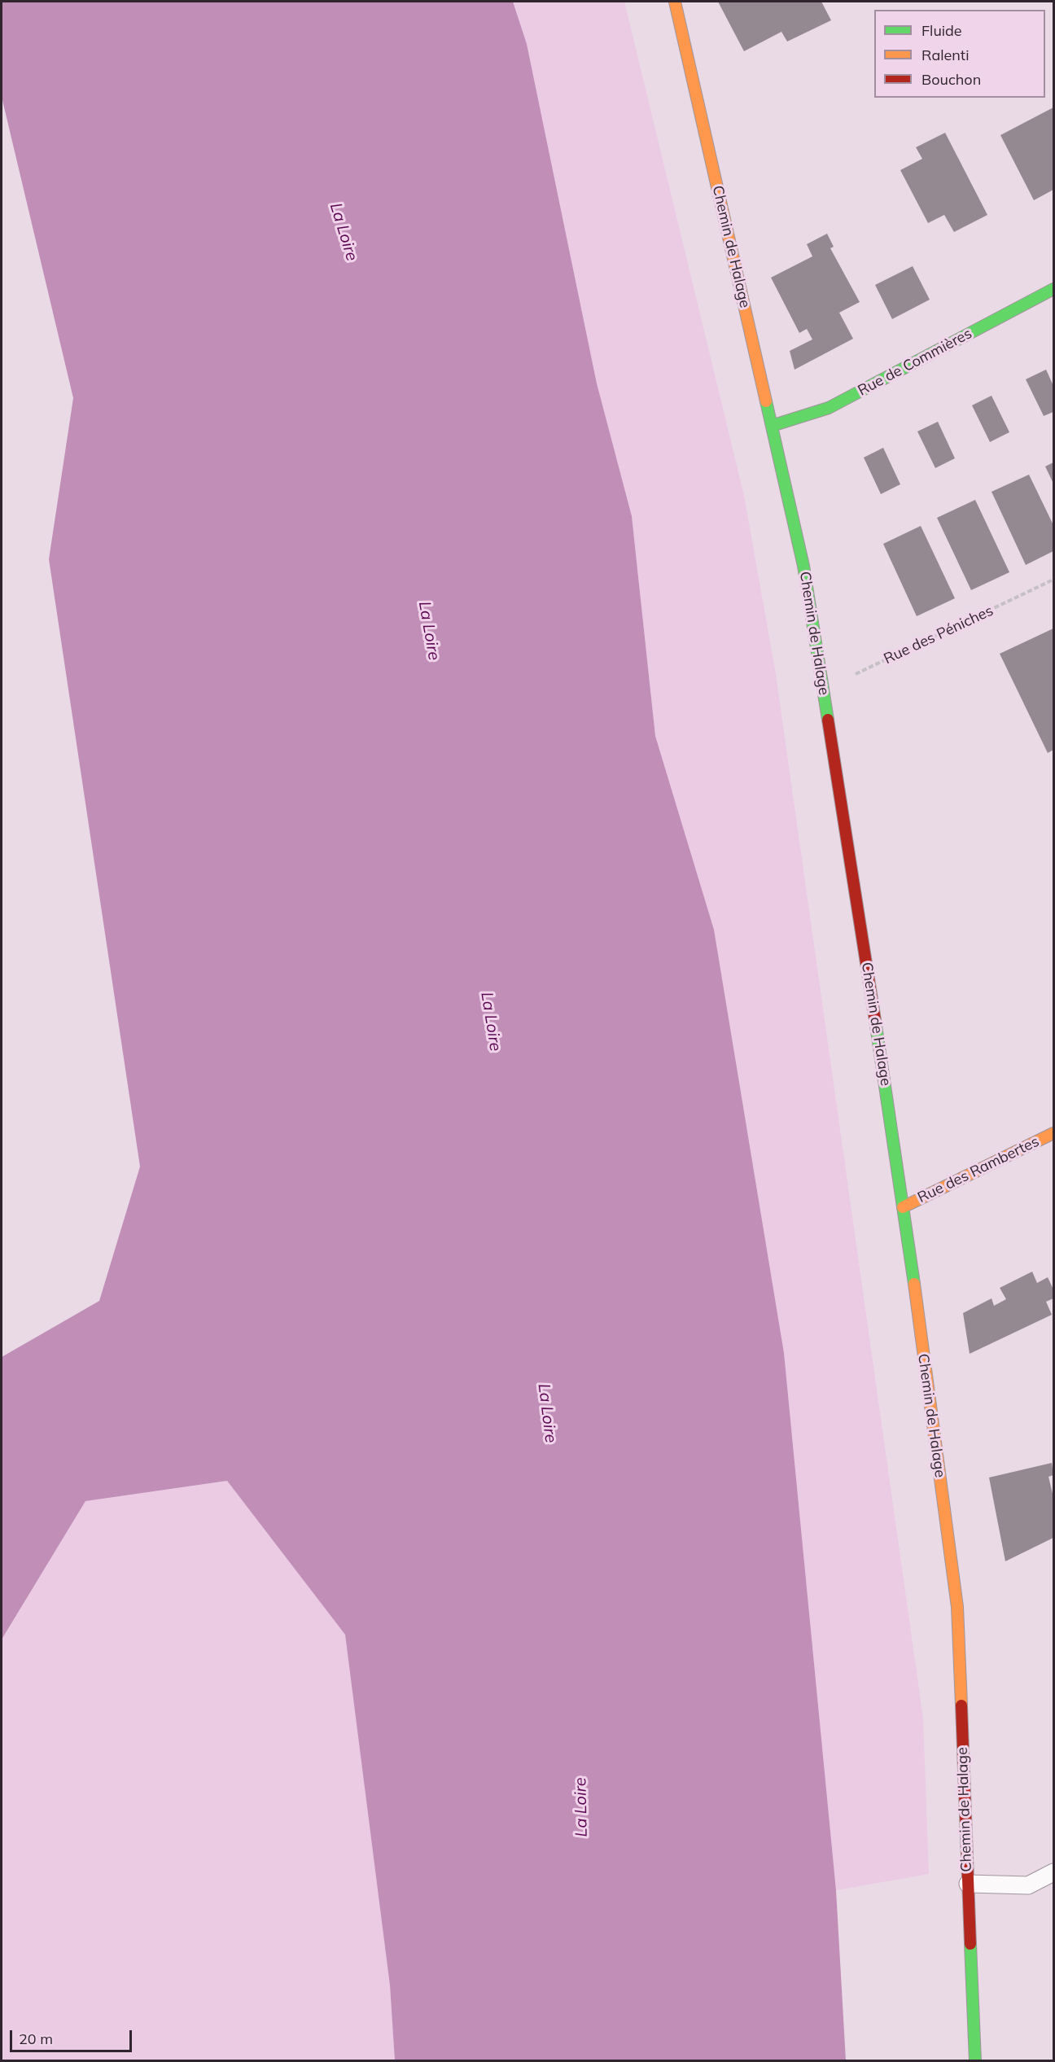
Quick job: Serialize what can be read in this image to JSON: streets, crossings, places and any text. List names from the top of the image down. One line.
{"streets":{"main road":["Chemin de Halage","Rue de Commières","Rue des Rambertes"],"path":["Rue des Péniches"]},"crossings":[["Chemin de Halage","Rue de Commières"],["Chemin de Halage","Rue des Péniches"],["Chemin de Halage","Rue des Rambertes"]],"water":["La Loire"],"legend":["Fluide","Ralenti","Bouchon"],"scale_bar":"20 m"}
